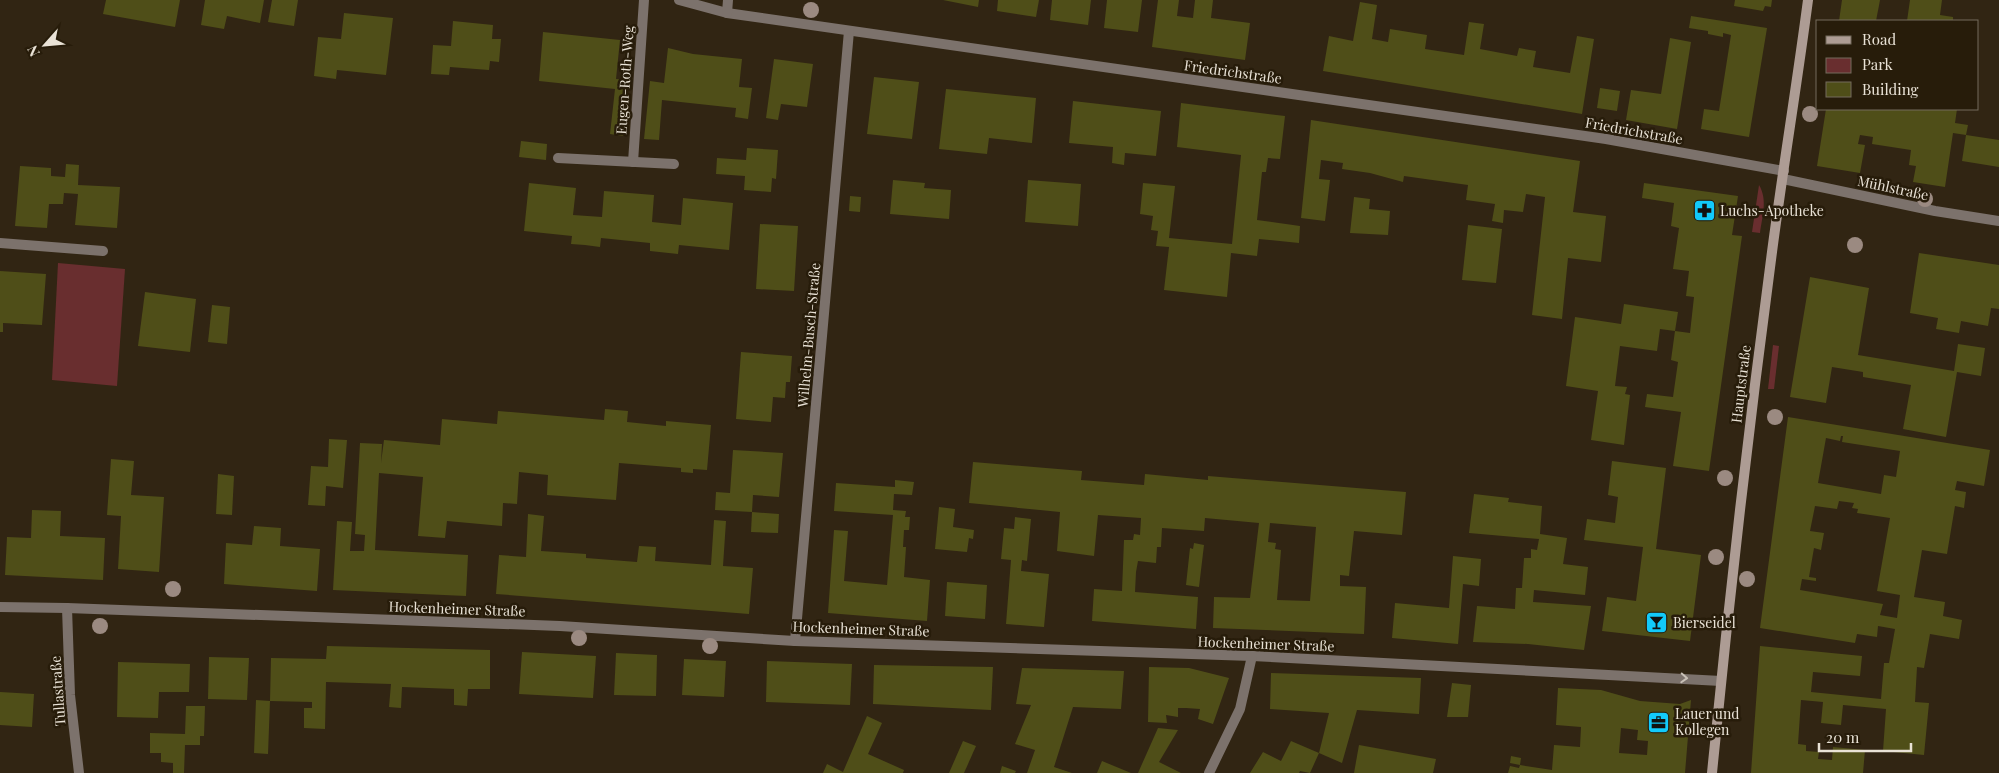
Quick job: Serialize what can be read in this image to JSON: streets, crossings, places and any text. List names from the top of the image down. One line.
{"streets":{"street":["Friedrichstraße","Eugen-Roth-Weg","Mühlstraße","Wilhelm-Busch-Straße","Hauptstraße","Hockenheimer Straße","Tullastraße"]},"crossings":[["Friedrichstraße","Mühlstraße"],["Friedrichstraße","Wilhelm-Busch-Straße"],["Friedrichstraße","Hauptstraße"],["Mühlstraße","Hauptstraße"],["Wilhelm-Busch-Straße","Hockenheimer Straße"],["Hauptstraße","Hockenheimer Straße"],["Hockenheimer Straße","Tullastraße"]],"places":{"pharmacy":["Luchs-Apotheke"],"bar":["Bierseidel"],"office":["Lauer und Kollegen"]},"legend":["Road","Park","Building"],"scale_bar":"20 m","north":"bottom left"}
